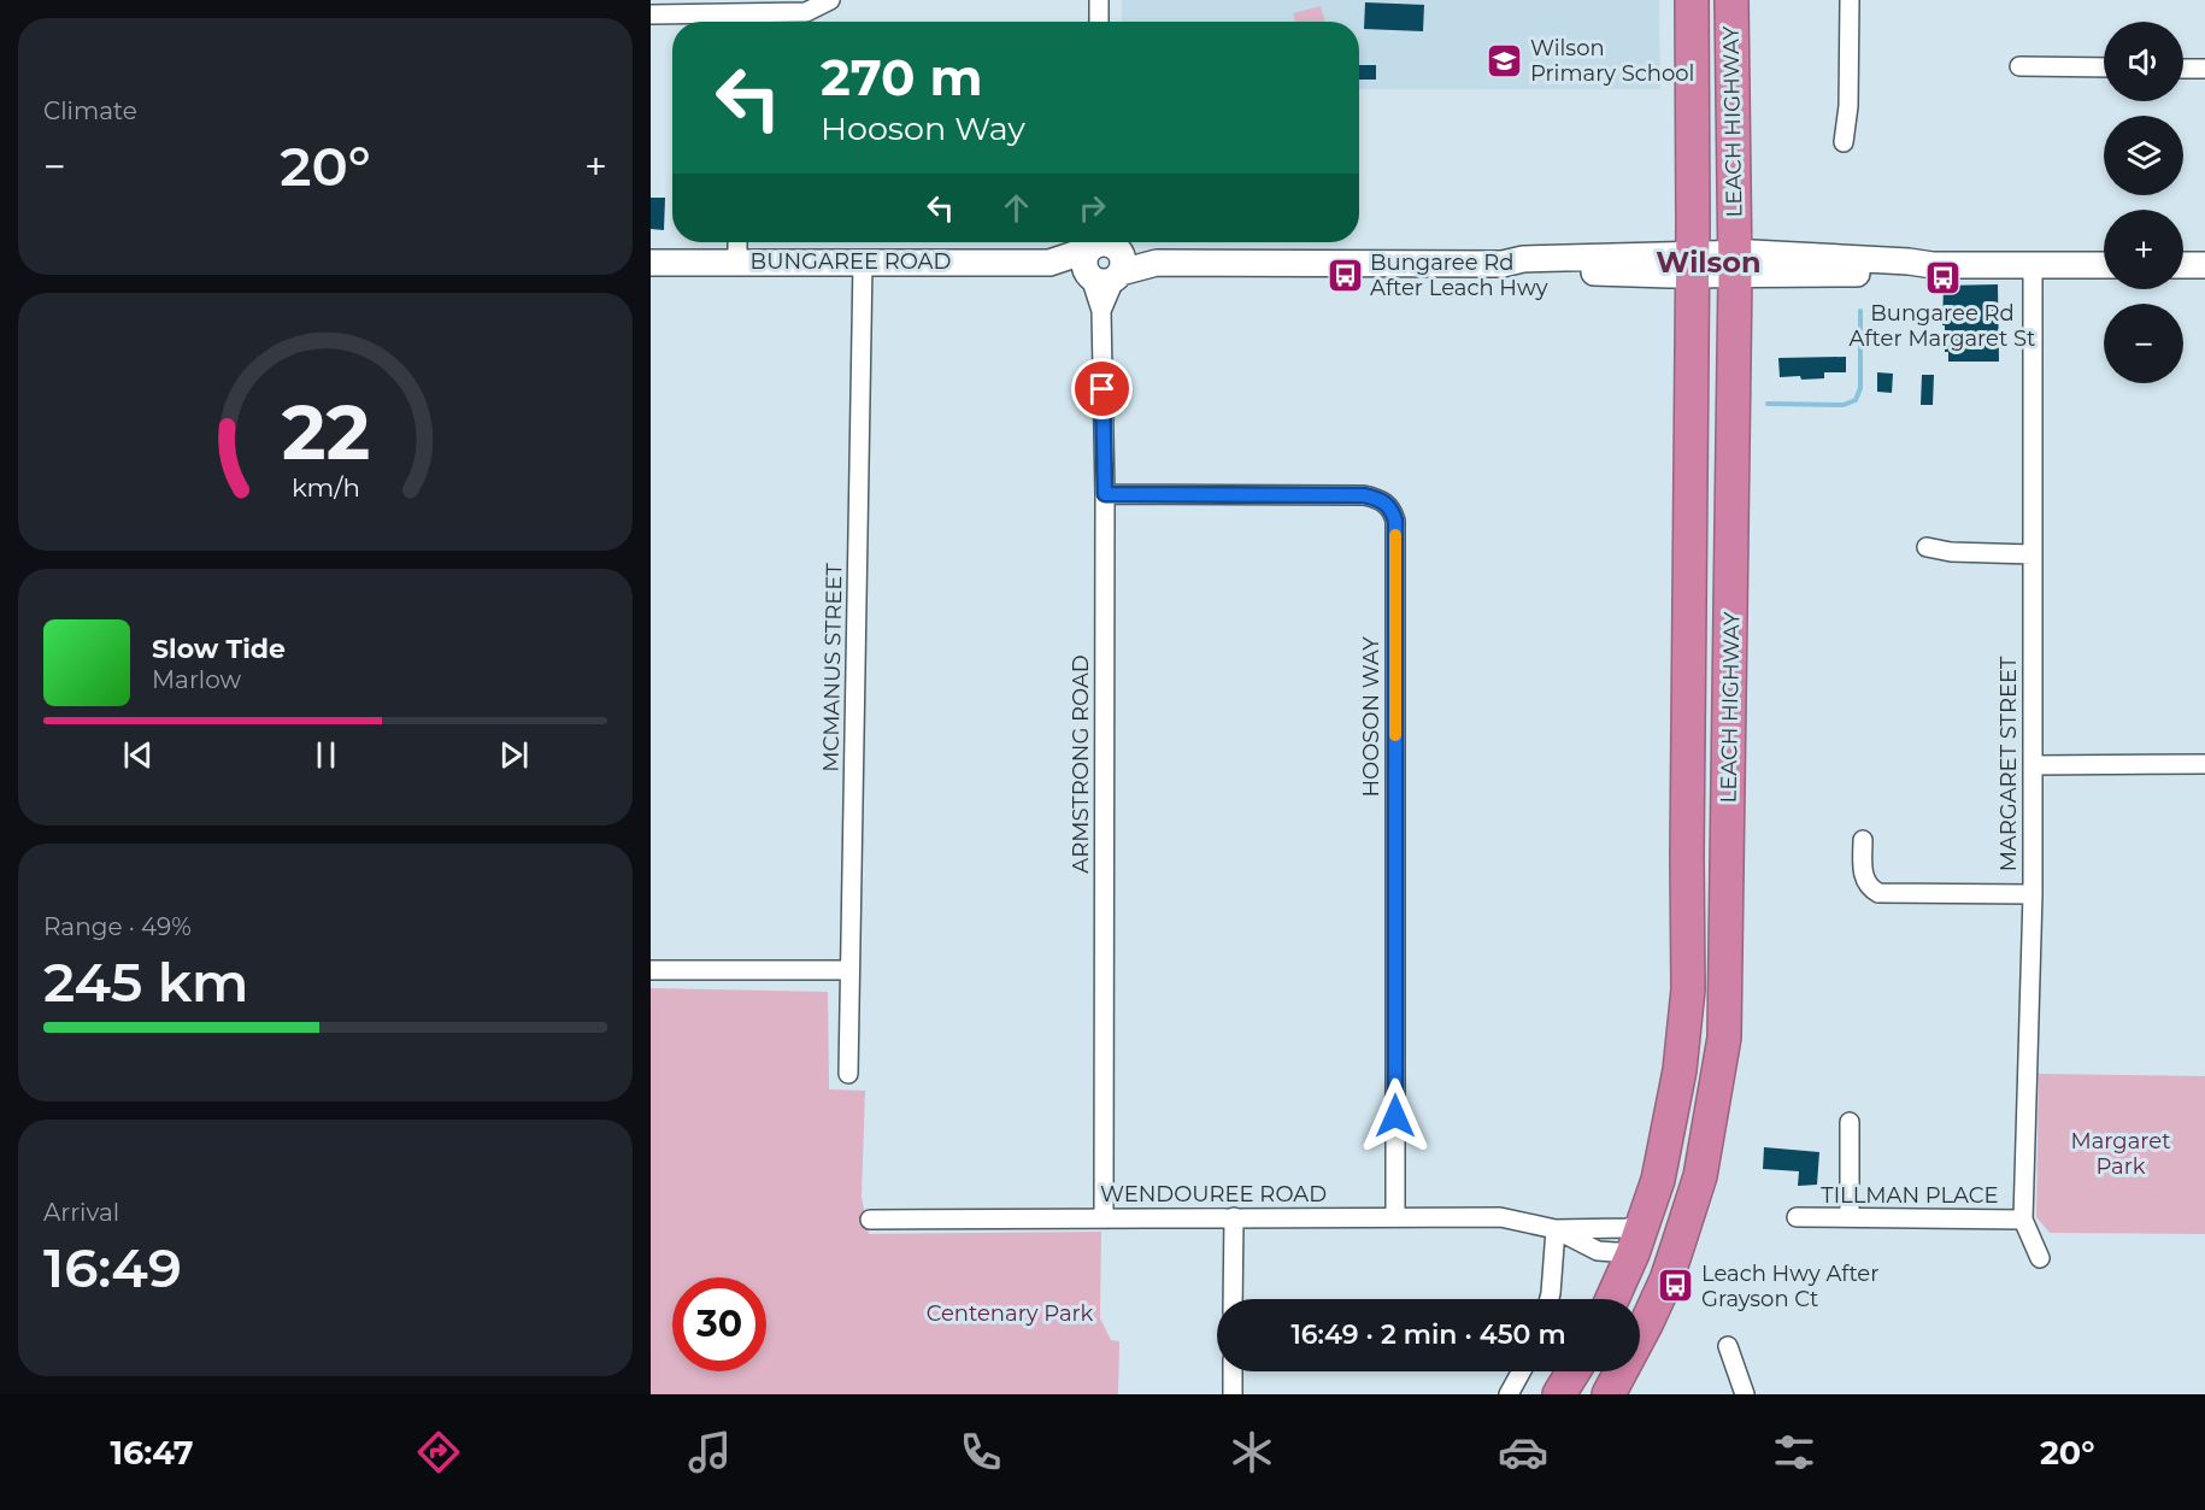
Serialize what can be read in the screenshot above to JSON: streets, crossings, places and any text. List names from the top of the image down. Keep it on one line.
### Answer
{"streets":{"highway":["LEACH HIGHWAY"],"street":["BUNGAREE ROAD","MCMANUS STREET","HOOSON WAY","ARMSTRONG ROAD","MARGARET STREET","WENDOUREE ROAD","TILLMAN PLACE"]},"crossings":[["LEACH HIGHWAY","WENDOUREE ROAD"],["BUNGAREE ROAD","MCMANUS STREET"],["BUNGAREE ROAD","ARMSTRONG ROAD"],["HOOSON WAY","ARMSTRONG ROAD"],["HOOSON WAY","WENDOUREE ROAD"],["ARMSTRONG ROAD","WENDOUREE ROAD"],["MARGARET STREET","TILLMAN PLACE"]],"districts":["Wilson"],"parks":["Margaret Park","Centenary Park"],"places":{"school or university":["Wilson Primary School"],"bus stop":["Bungaree Rd After Leach Hwy","Bungaree Rd After Margaret St","Leach Hwy After Grayson Ct"]},"page":{"tile":["Climate",["Range · 49%","245 km"],["Arrival","16:49"]],"map_buttons":["+","−"],"turn":["270 m","Hooson Way"],"heat":["−","20°","+"],"song":["Slow Tide","Marlow"],"limit":"30","trip":"16:49 · 2 min · 450 m","tabs":["16:47","20°"],"gauge":["22","km/h"]}}
